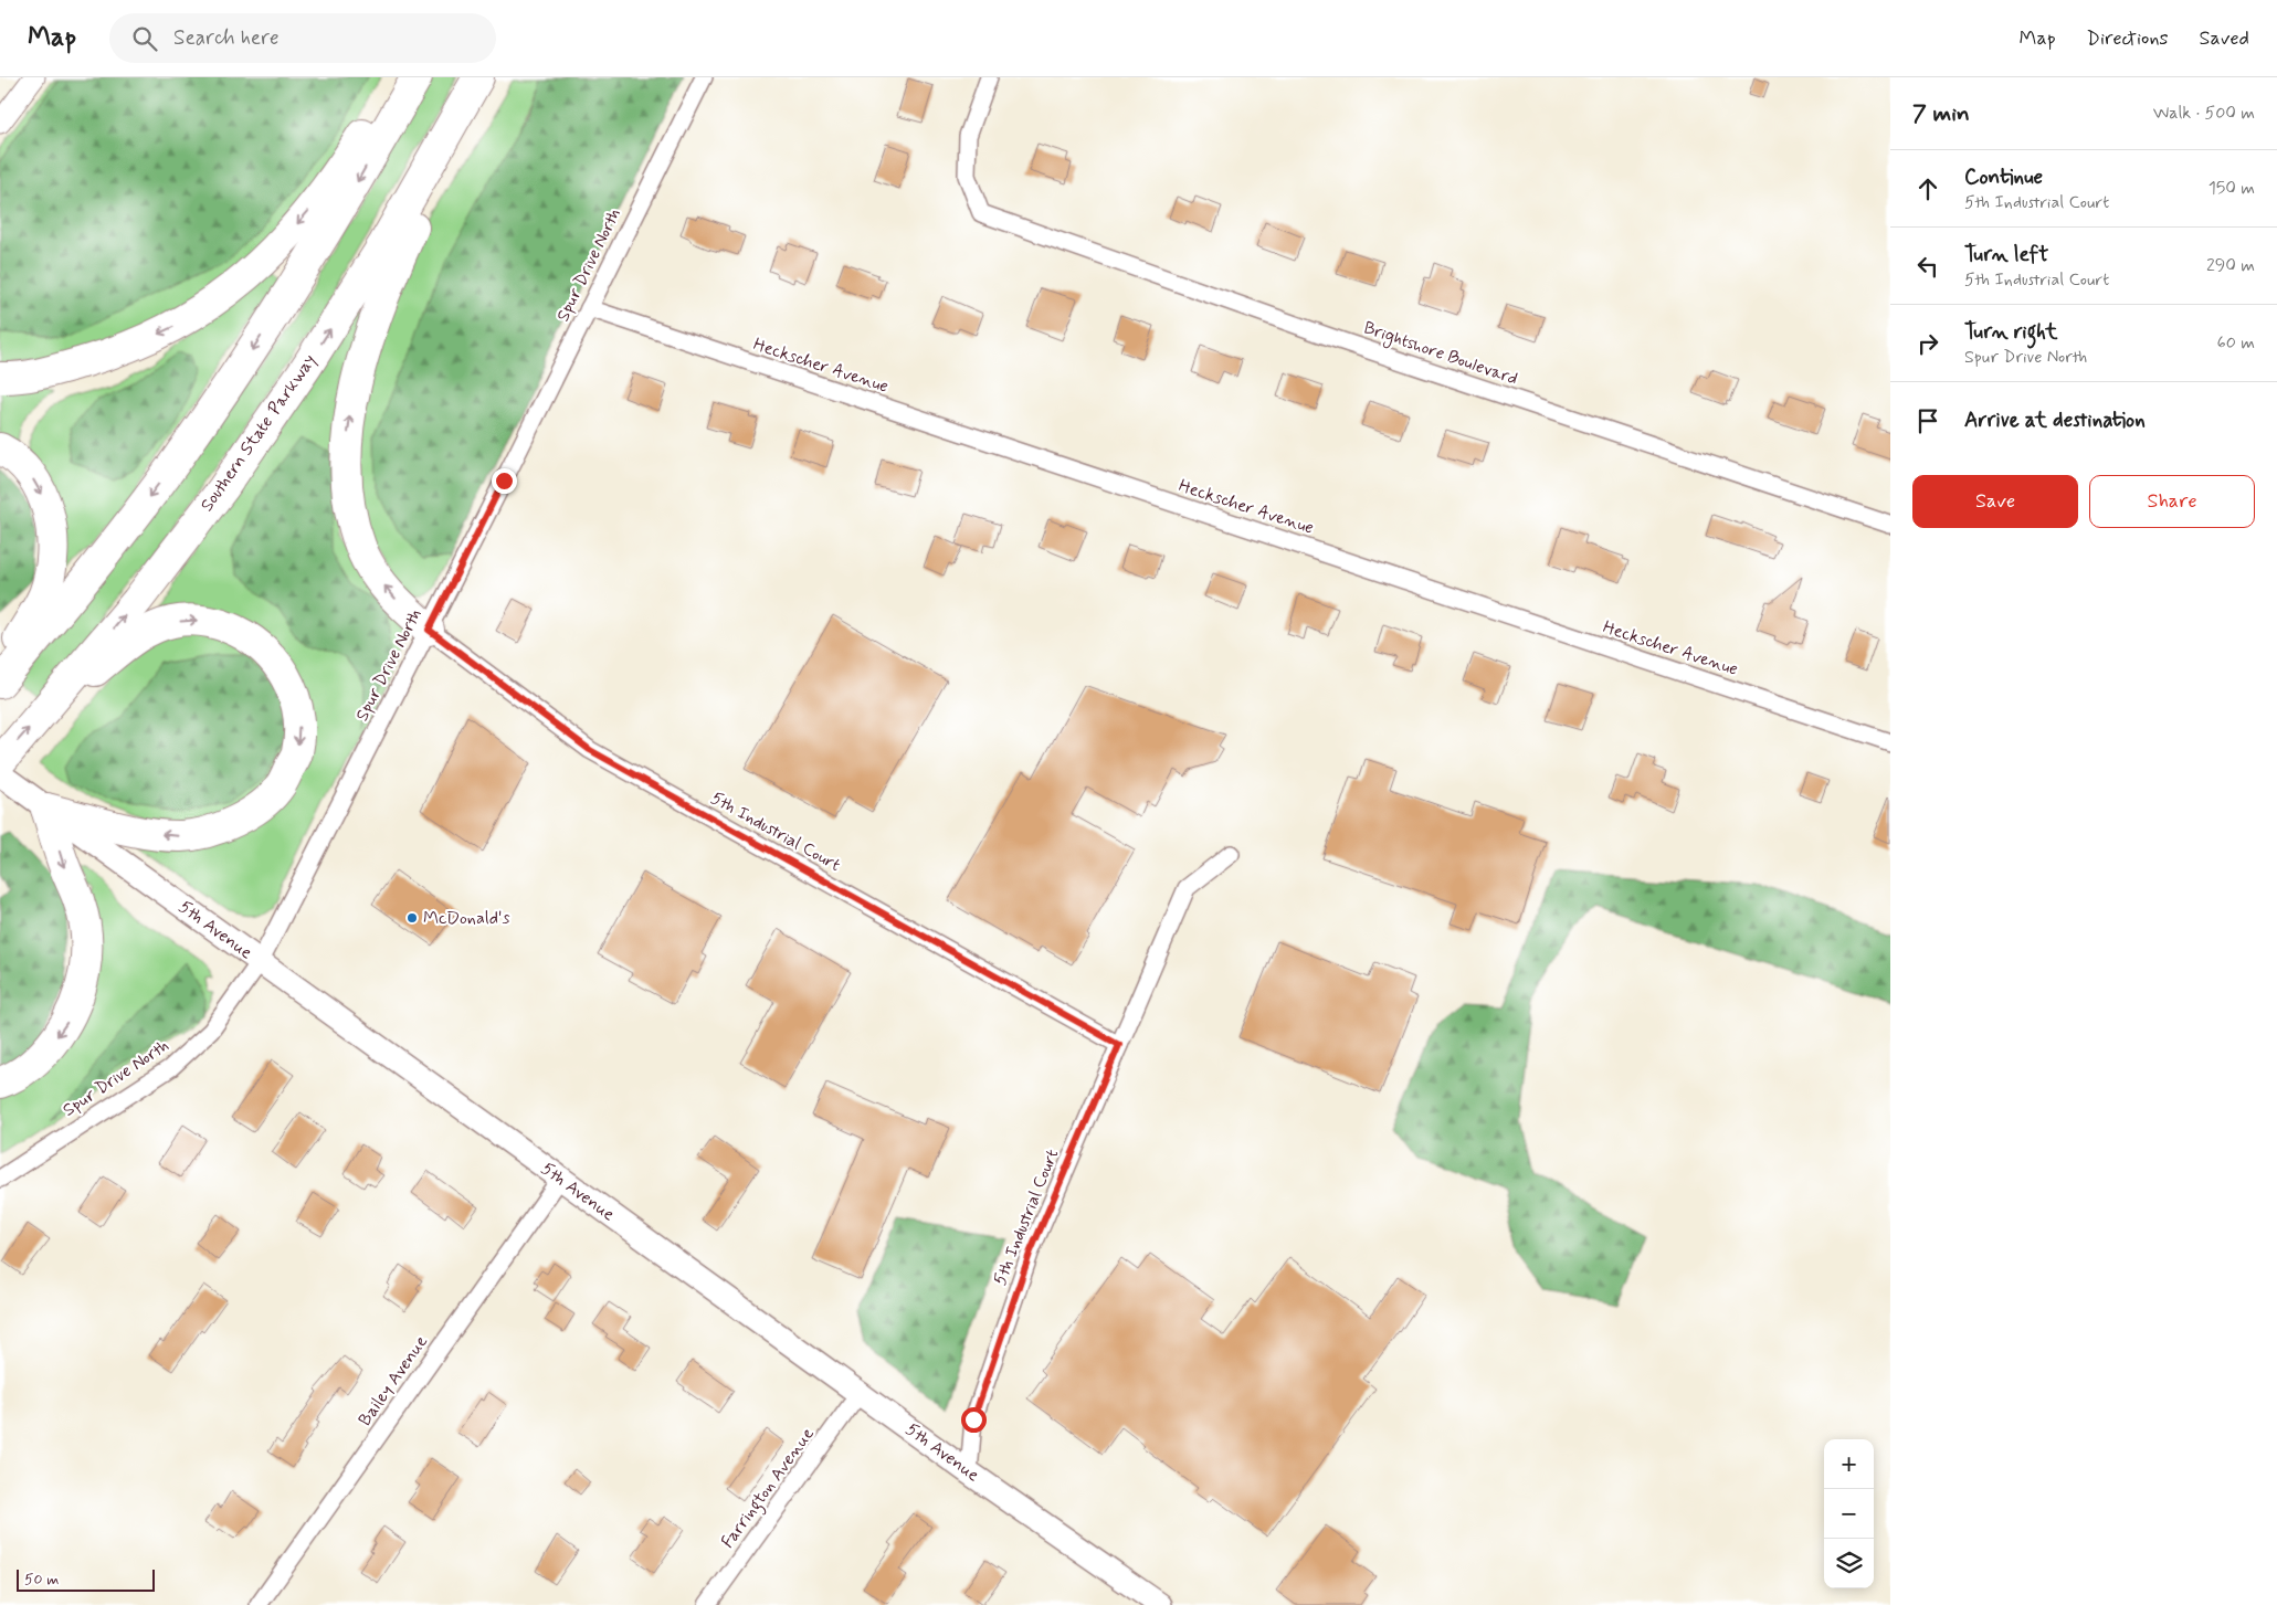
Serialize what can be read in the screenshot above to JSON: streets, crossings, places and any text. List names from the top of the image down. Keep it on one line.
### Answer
{"streets":{"highway":["Southern State Parkway"],"main road":["5th Avenue"],"street":["Spur Drive North","Brightshore Boulevard","Heckscher Avenue","5th Industrial Court","Bailey Avenue","Farrington Avenue"]},"crossings":[["Spur Drive North","Heckscher Avenue"],["Spur Drive North","5th Industrial Court"],["Spur Drive North","5th Avenue"],["5th Industrial Court","5th Avenue"],["5th Avenue","Bailey Avenue"],["5th Avenue","Farrington Avenue"]],"places":["McDonald's"],"scale_bar":"50 m","page":{"header":"Map","search":"Search here","nav":["Map","Directions","Saved"],"heading":["7 min","Walk · 500 m"],"list":[["Continue","5th Industrial Court","150 m"],["Turn left","5th Industrial Court","290 m"],["Turn right","Spur Drive North","60 m"],"Arrive at destination"],"buttons":["Save","Share"],"map_buttons":["+","−"],"scale":"50 m"}}
